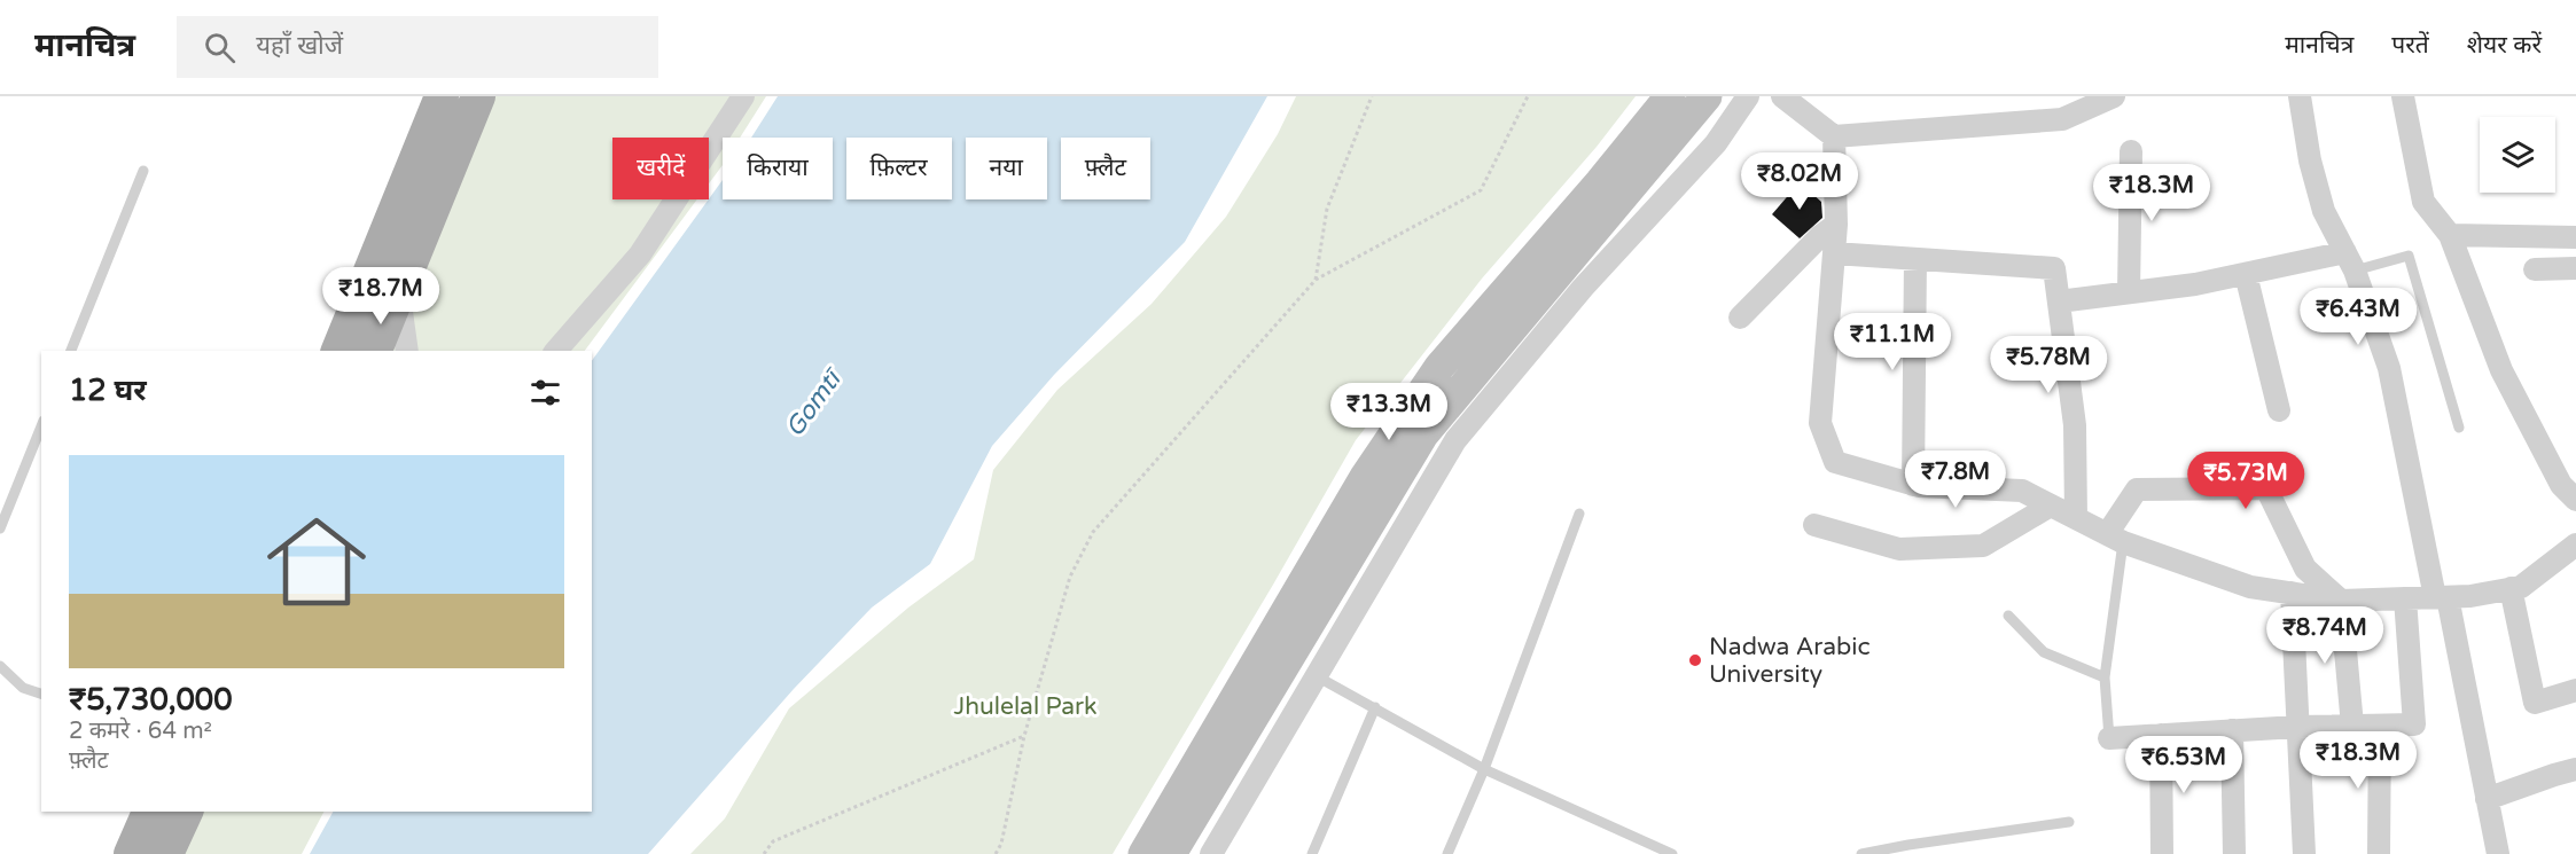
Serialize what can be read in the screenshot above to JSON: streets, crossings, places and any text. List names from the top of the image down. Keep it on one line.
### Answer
{"water":["Gomtī"],"parks":["Jhulelal Park"],"places":["Nadwa Arabic University"],"page":{"header":"मानचित्र","search":"यहाँ खोजें","nav":["मानचित्र","परतें","शेयर करें"],"chip":["खरीदें","किराया","फ़िल्टर","नया","फ़्लैट"],"price":["₹8.02M","₹18.3M","₹18.7M","₹6.43M","₹11.1M","₹5.78M","₹13.3M","₹7.8M","₹5.73M","₹8.74M","₹18.3M","₹6.53M"],"heading":"12 घर","list":[{"name":"₹5,730,000","note":"2 कमरे · 64 m² · फ़्लैट"}]}}
